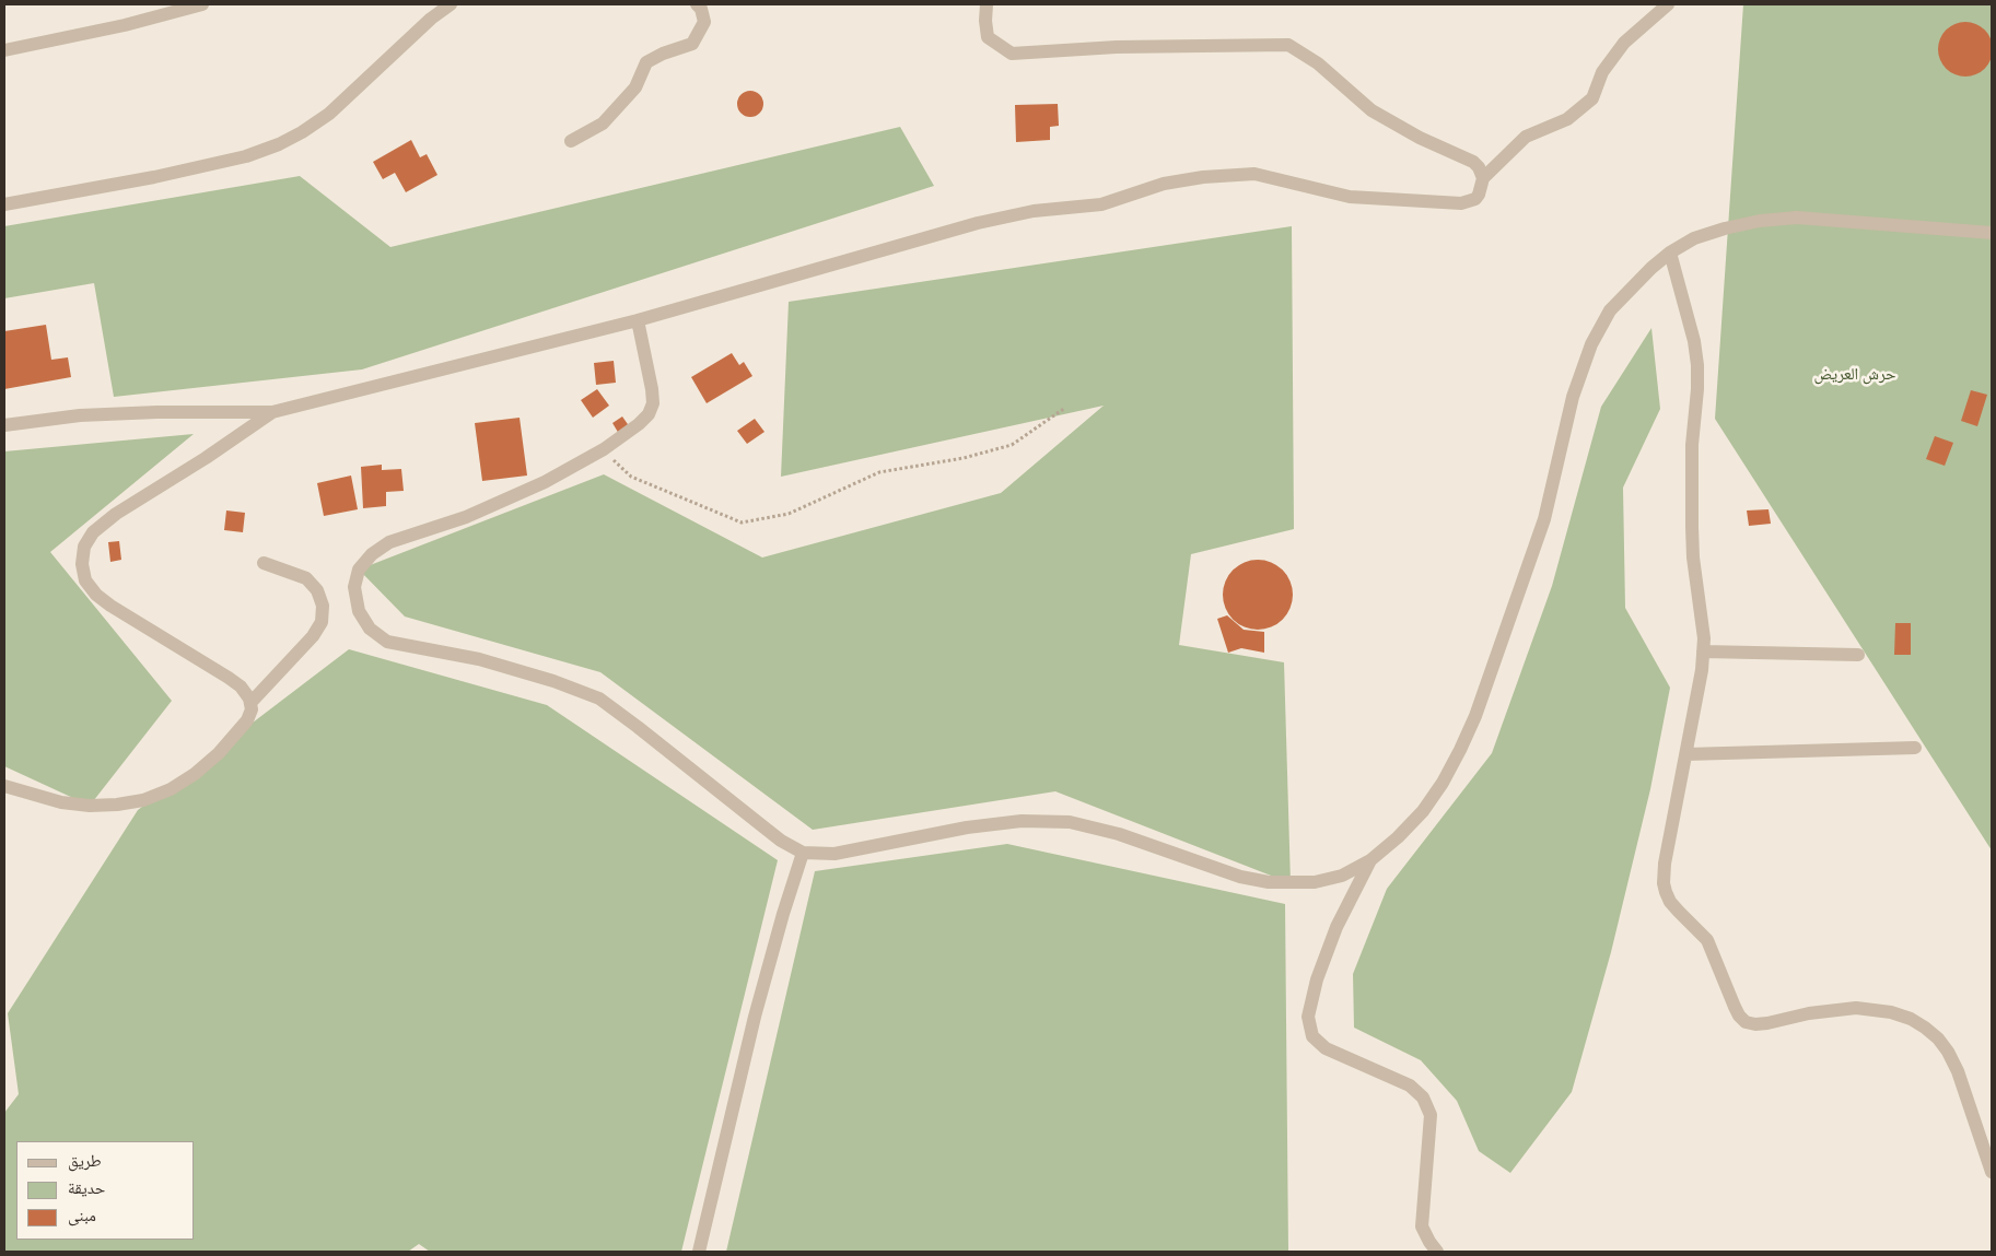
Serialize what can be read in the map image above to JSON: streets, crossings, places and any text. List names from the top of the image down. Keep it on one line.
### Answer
{"parks":["حرش العريض"],"legend":["طريق","حديقة","مبنى"]}
